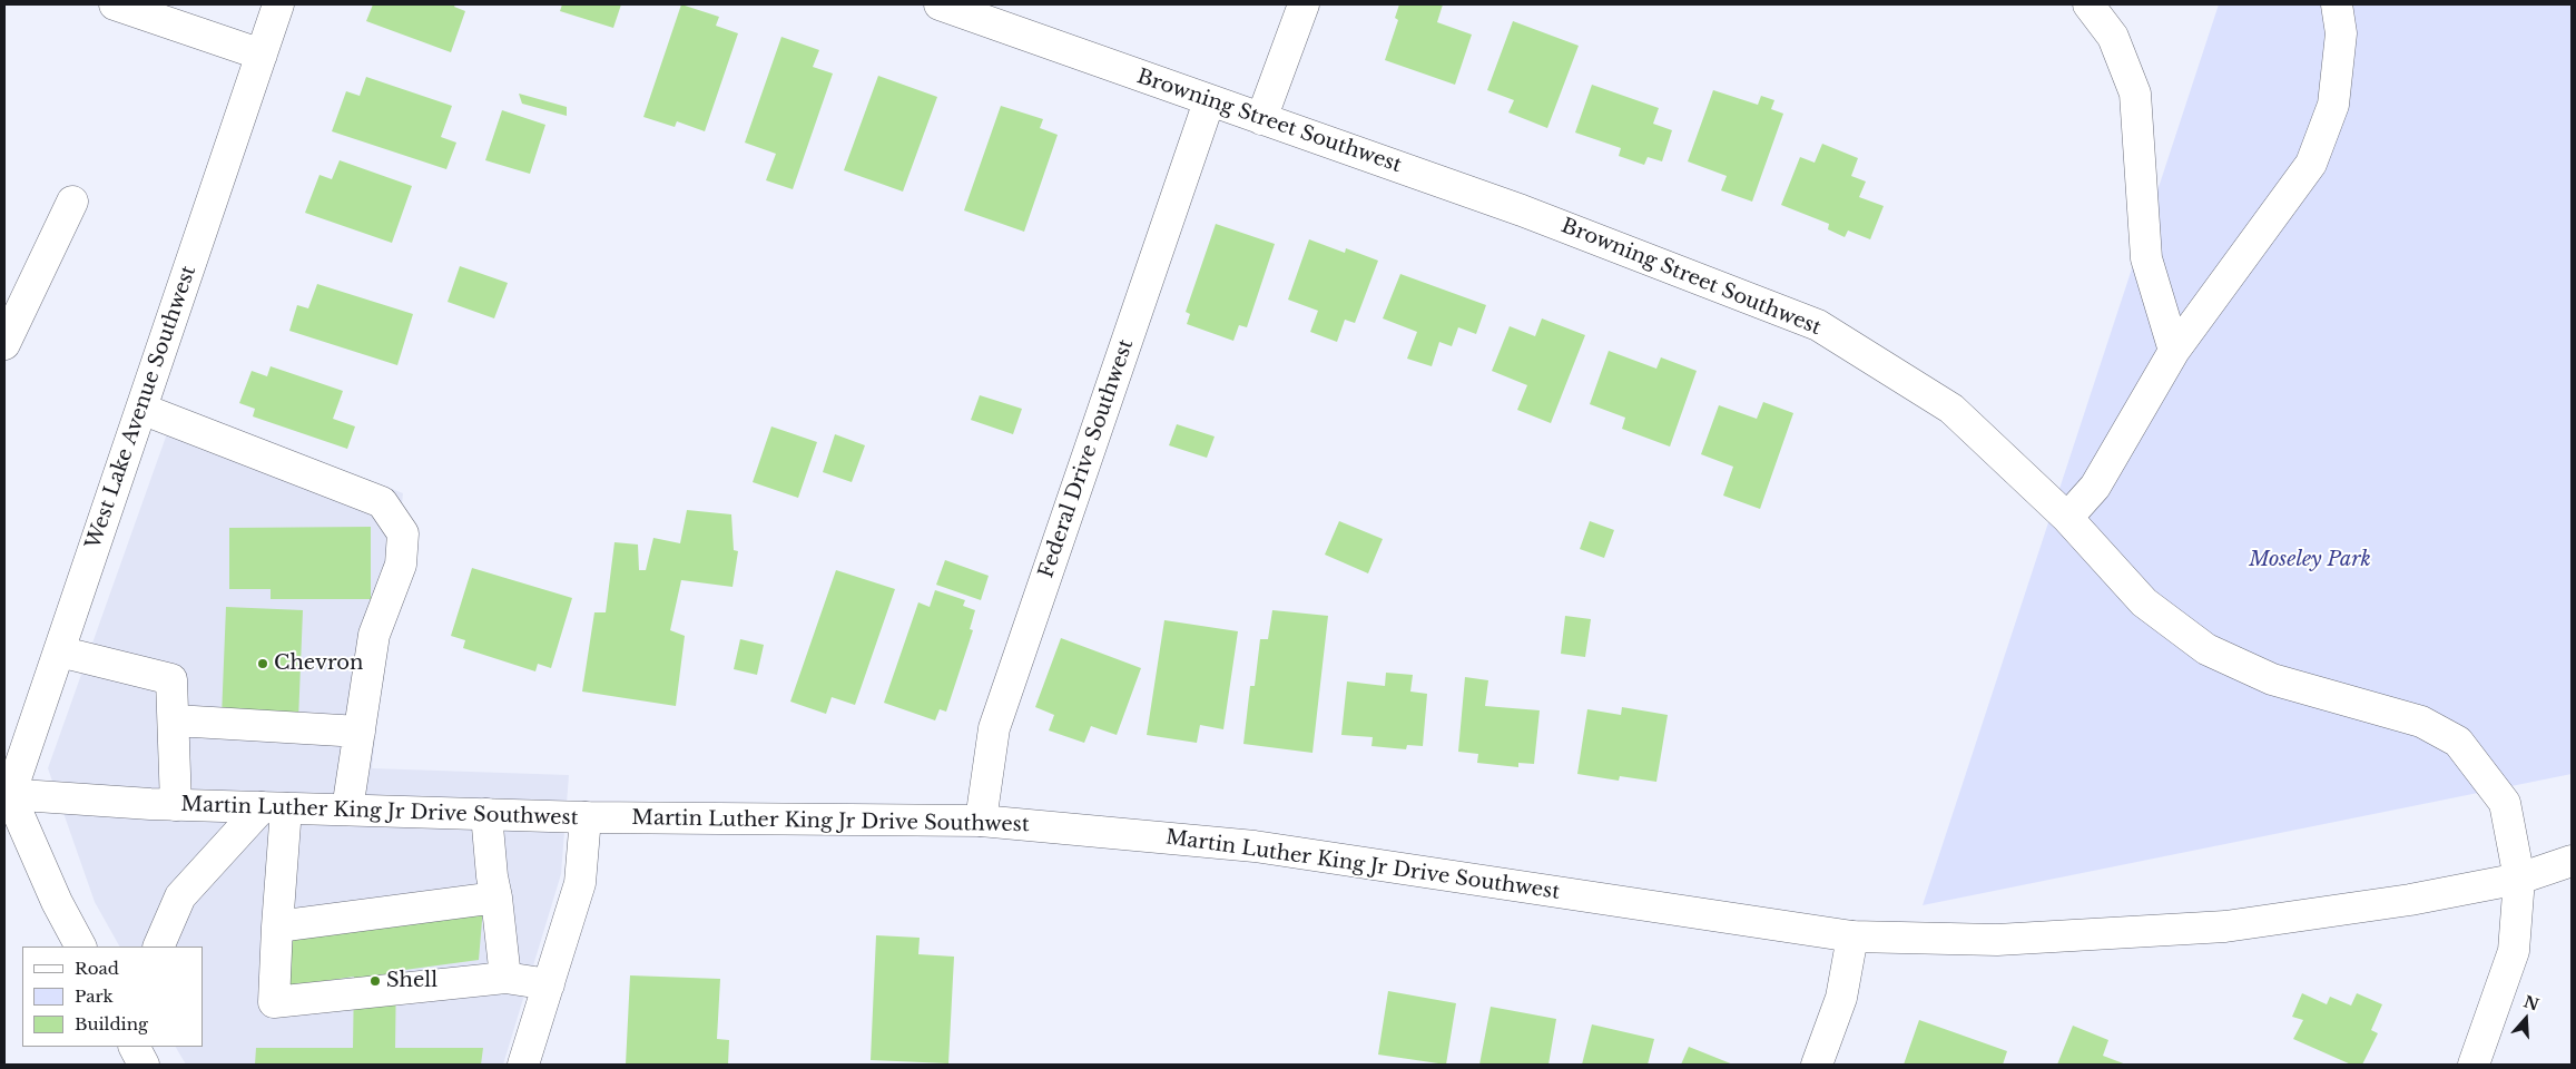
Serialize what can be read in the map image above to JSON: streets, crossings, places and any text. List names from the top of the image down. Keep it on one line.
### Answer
{"streets":{"main road":["Browning Street Southwest","West Lake Avenue Southwest","Federal Drive Southwest","Martin Luther King Jr Drive Southwest"]},"crossings":[["Browning Street Southwest","Federal Drive Southwest"],["Browning Street Southwest","Martin Luther King Jr Drive Southwest"],["West Lake Avenue Southwest","Martin Luther King Jr Drive Southwest"],["Federal Drive Southwest","Martin Luther King Jr Drive Southwest"]],"parks":["Moseley Park"],"places":["Chevron","Shell"],"legend":["Road","Park","Building"],"north":"top"}
